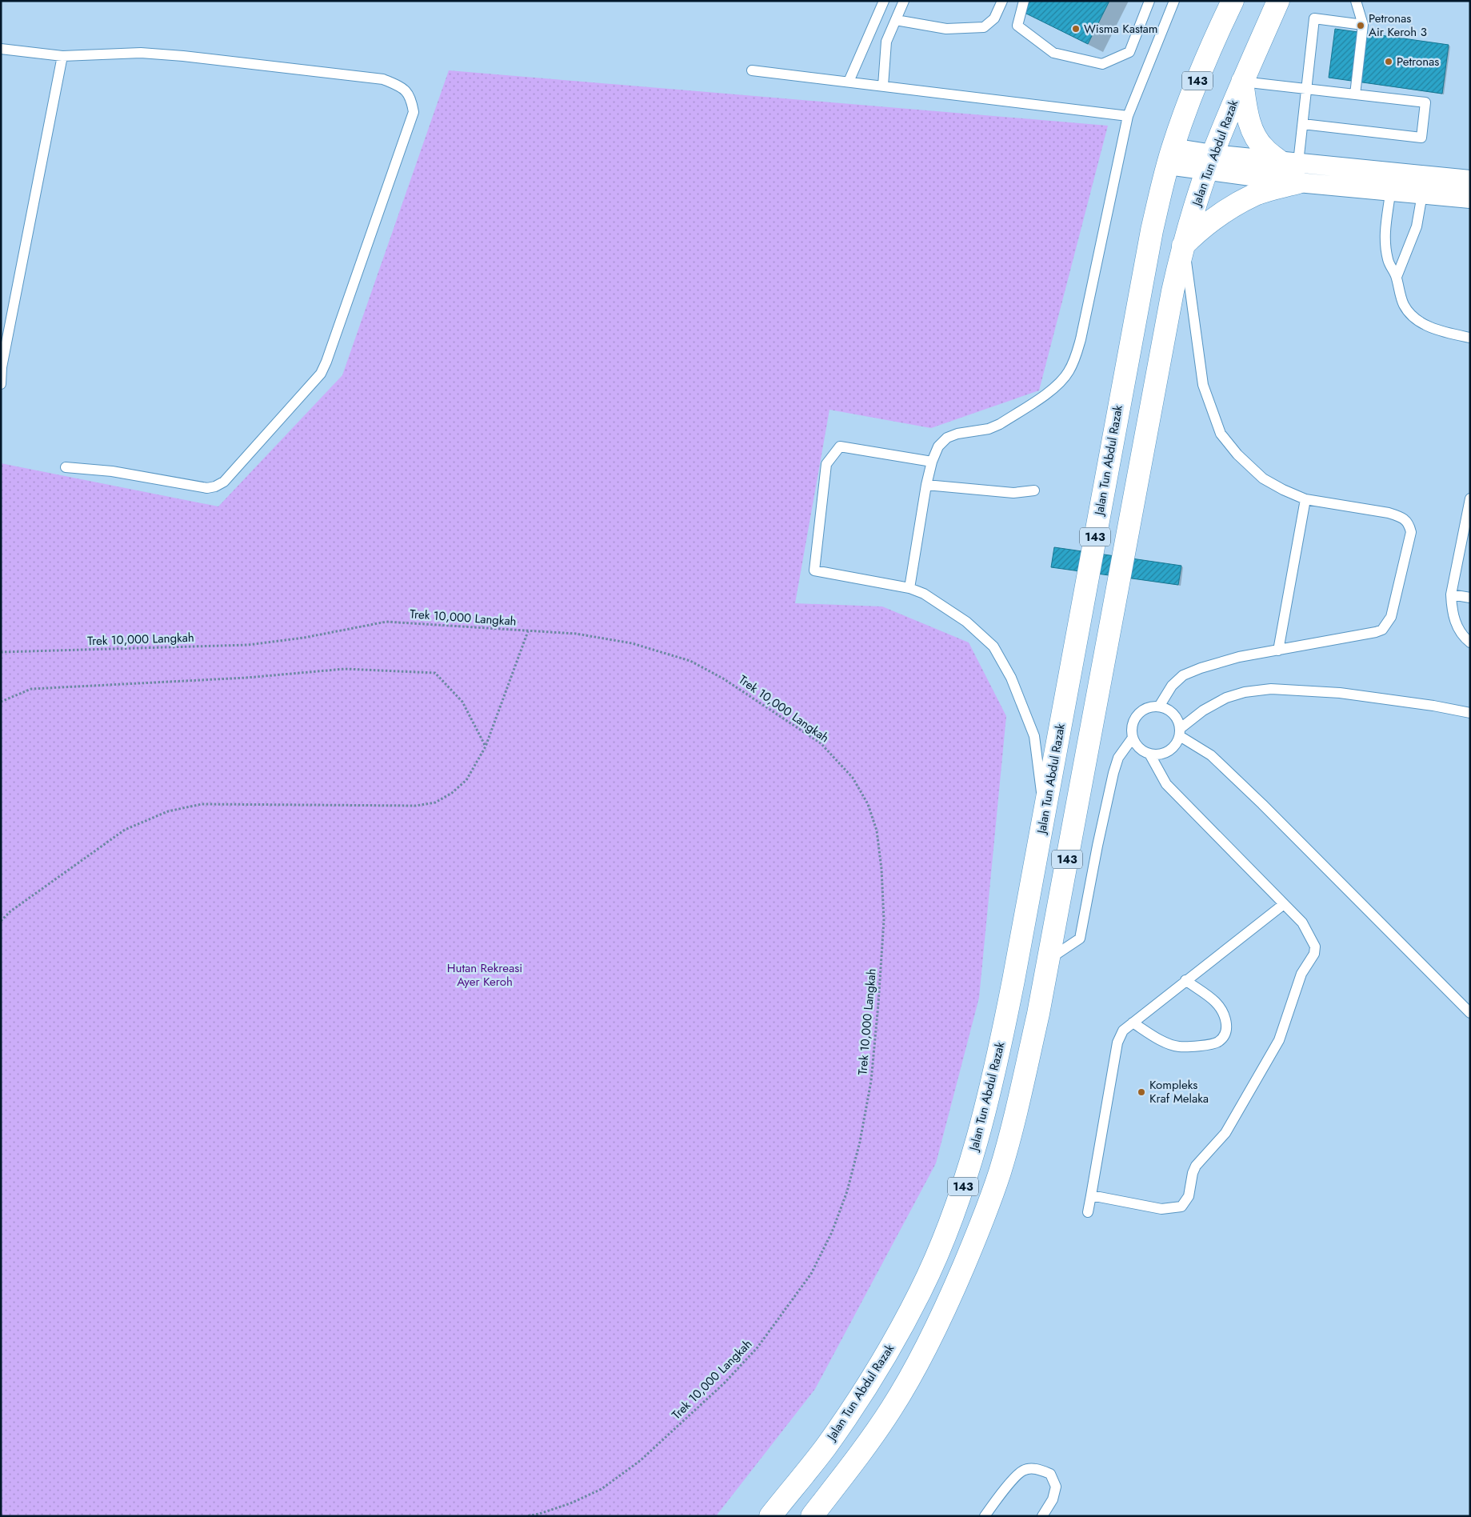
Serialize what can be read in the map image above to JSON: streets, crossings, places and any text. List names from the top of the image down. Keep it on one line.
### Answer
{"streets":{"highway":["143","Jalan Tun Abdul Razak"],"path":["Trek 10,000 Langkah"]},"parks":["Hutan Rekreasi Ayer Keroh"],"places":["Petronas Air Keroh 3","Wisma Kastam","Petronas","Kompleks Kraf Melaka"]}
